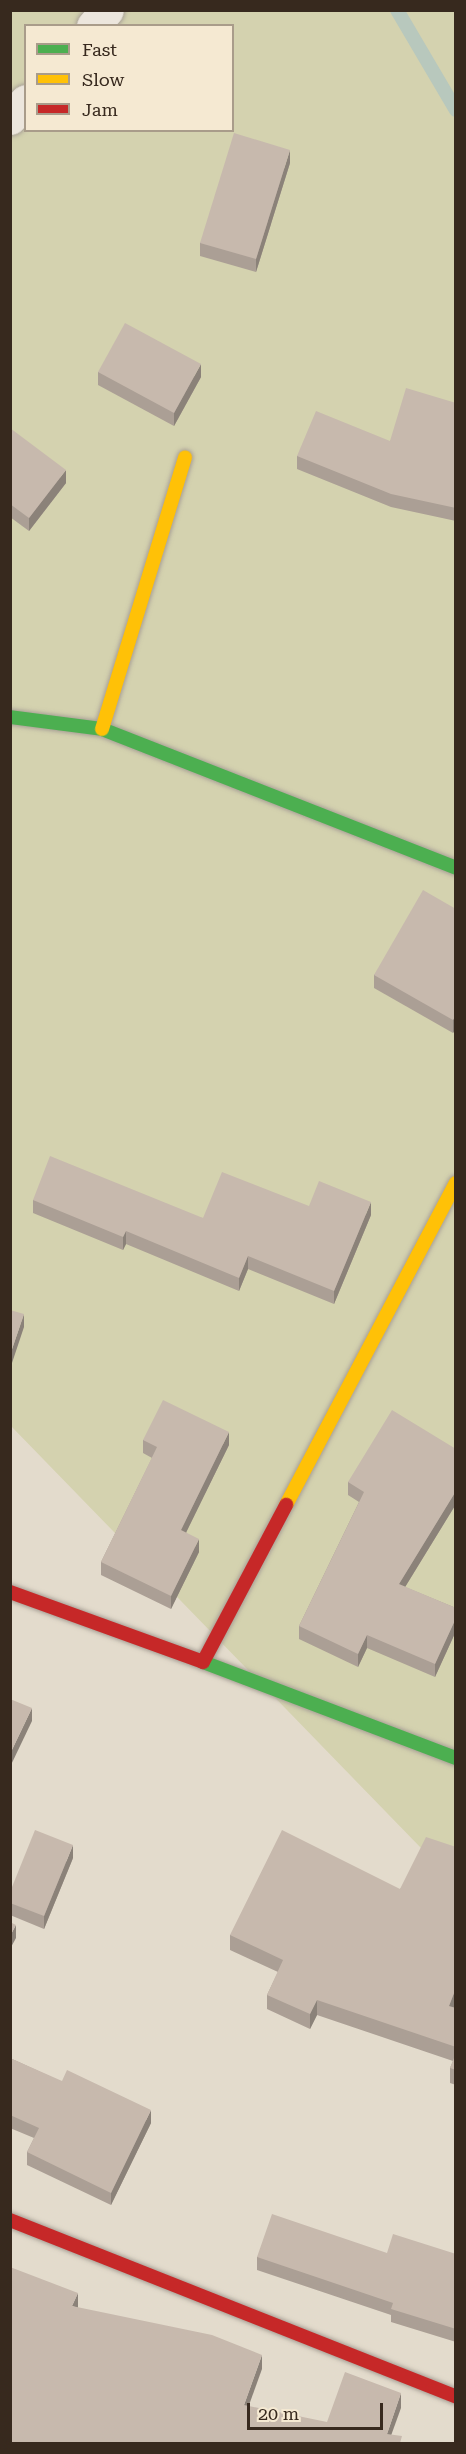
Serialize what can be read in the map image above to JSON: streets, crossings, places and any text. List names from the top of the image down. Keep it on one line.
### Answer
{"legend":["Fast","Slow","Jam"],"scale_bar":"20 m"}
